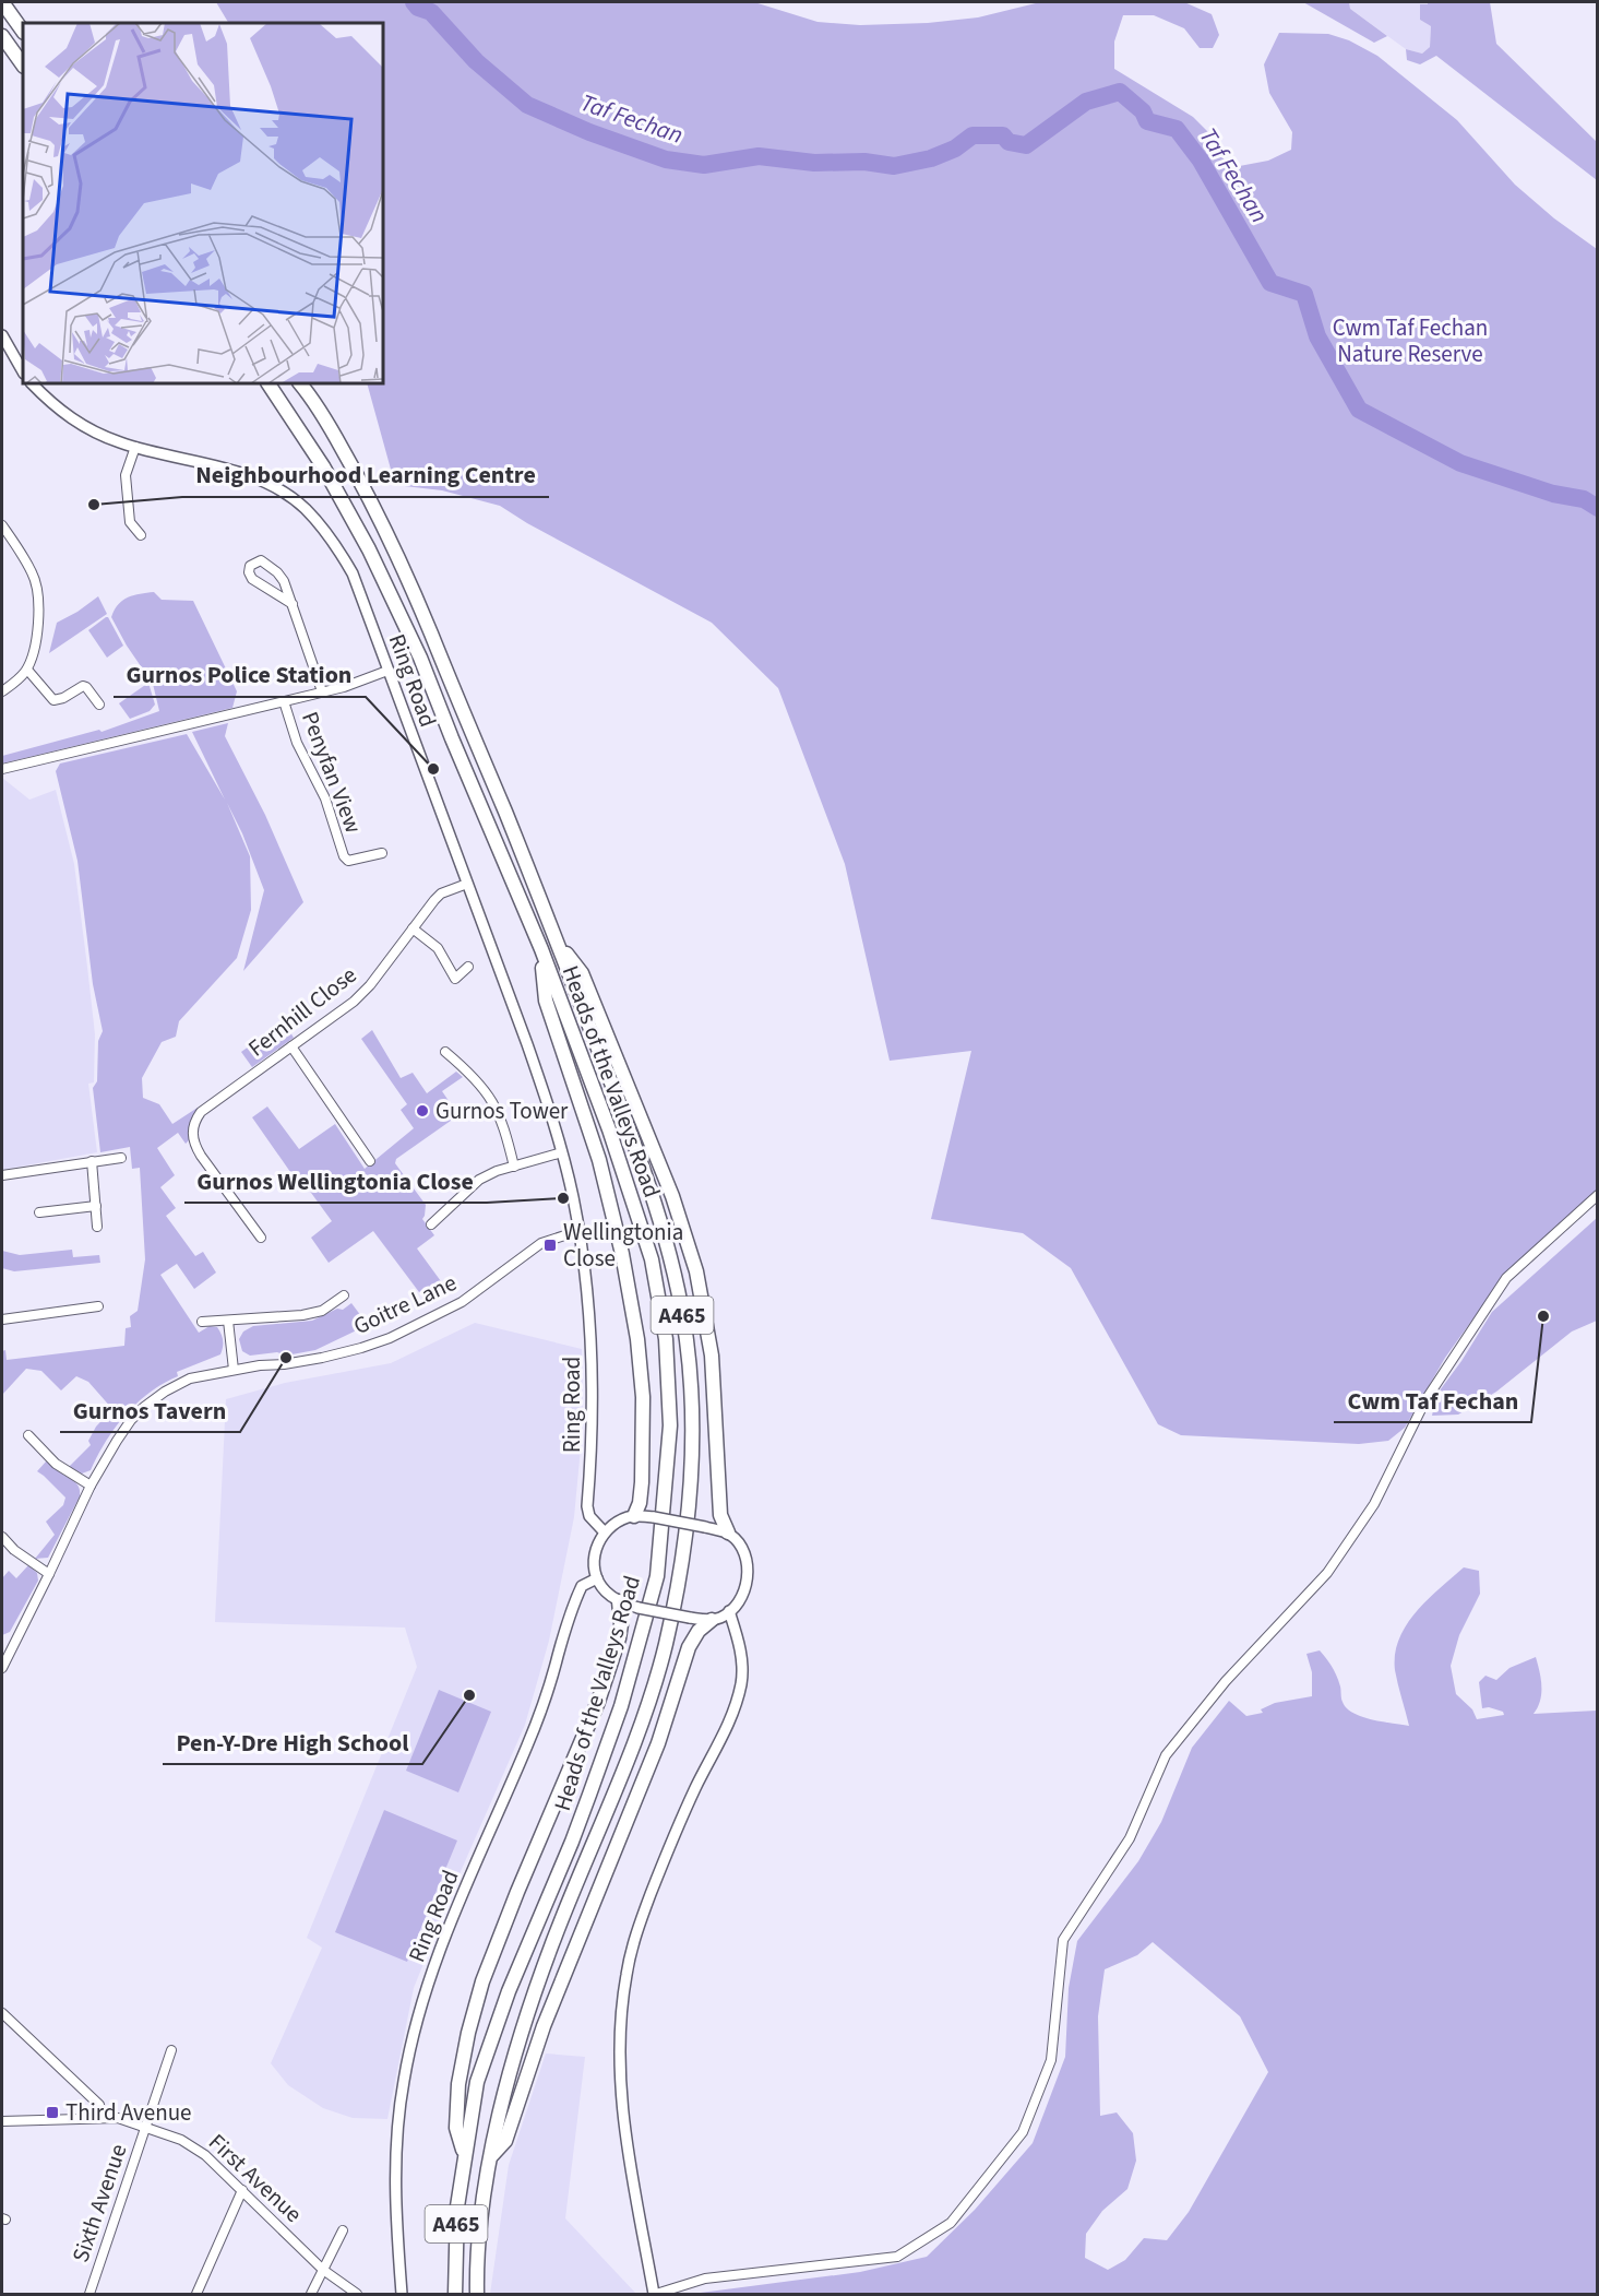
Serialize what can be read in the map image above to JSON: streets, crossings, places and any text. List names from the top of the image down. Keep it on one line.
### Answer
{"streets":{"highway":["Heads of the Valleys Road","A465"],"street":["Ring Road","Penyfan View","Fernhill Close","Goitre Lane","First Avenue","Sixth Avenue"]},"crossings":[["Ring Road","Fernhill Close"],["Ring Road","Goitre Lane"],["First Avenue","Sixth Avenue"]],"water":["Taf Fechan"],"parks":["Cwm Taf Fechan Nature Reserve"],"places":{"other":["Neighbourhood Learning Centre","Gurnos Police Station","Gurnos Tower","Gurnos Wellingtonia Close","Cwm Taf Fechan","Gurnos Tavern","Pen-Y-Dre High School"],"transit":["Wellingtonia Close","Third Avenue"]}}
